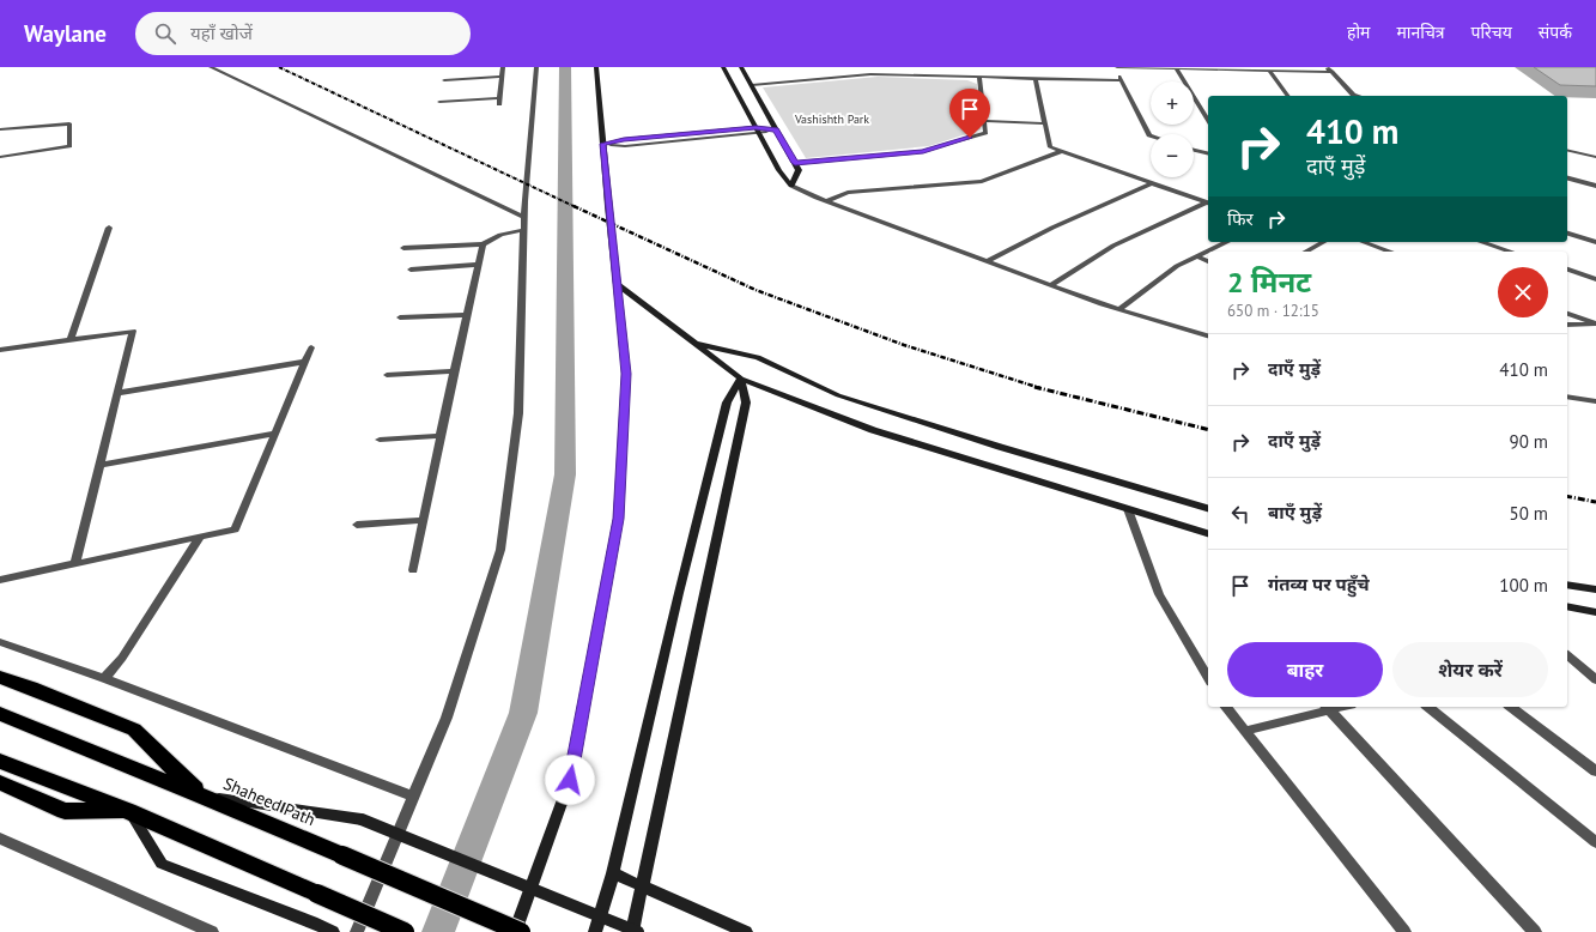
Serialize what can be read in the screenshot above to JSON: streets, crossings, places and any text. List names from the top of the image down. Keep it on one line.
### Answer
{"streets":{"highway":["Shaheed Path"]},"parks":["Vashishth Park"],"page":{"header":"Waylane","search":"यहाँ खोजें","nav":["होम","मानचित्र","परिचय","संपर्क"],"map_buttons":["+","−"],"turn":["410 m","दाएँ मुड़ें"],"then":"फिर","heading":["2 मिनट","650 m · 12:15"],"list":[{"name":"दाएँ मुड़ें","value":"410 m"},{"name":"दाएँ मुड़ें","value":"90 m"},{"name":"बाएँ मुड़ें","value":"50 m"},{"name":"गंतव्य पर पहुँचे","value":"100 m"}],"buttons":["बाहर","शेयर करें"]}}
